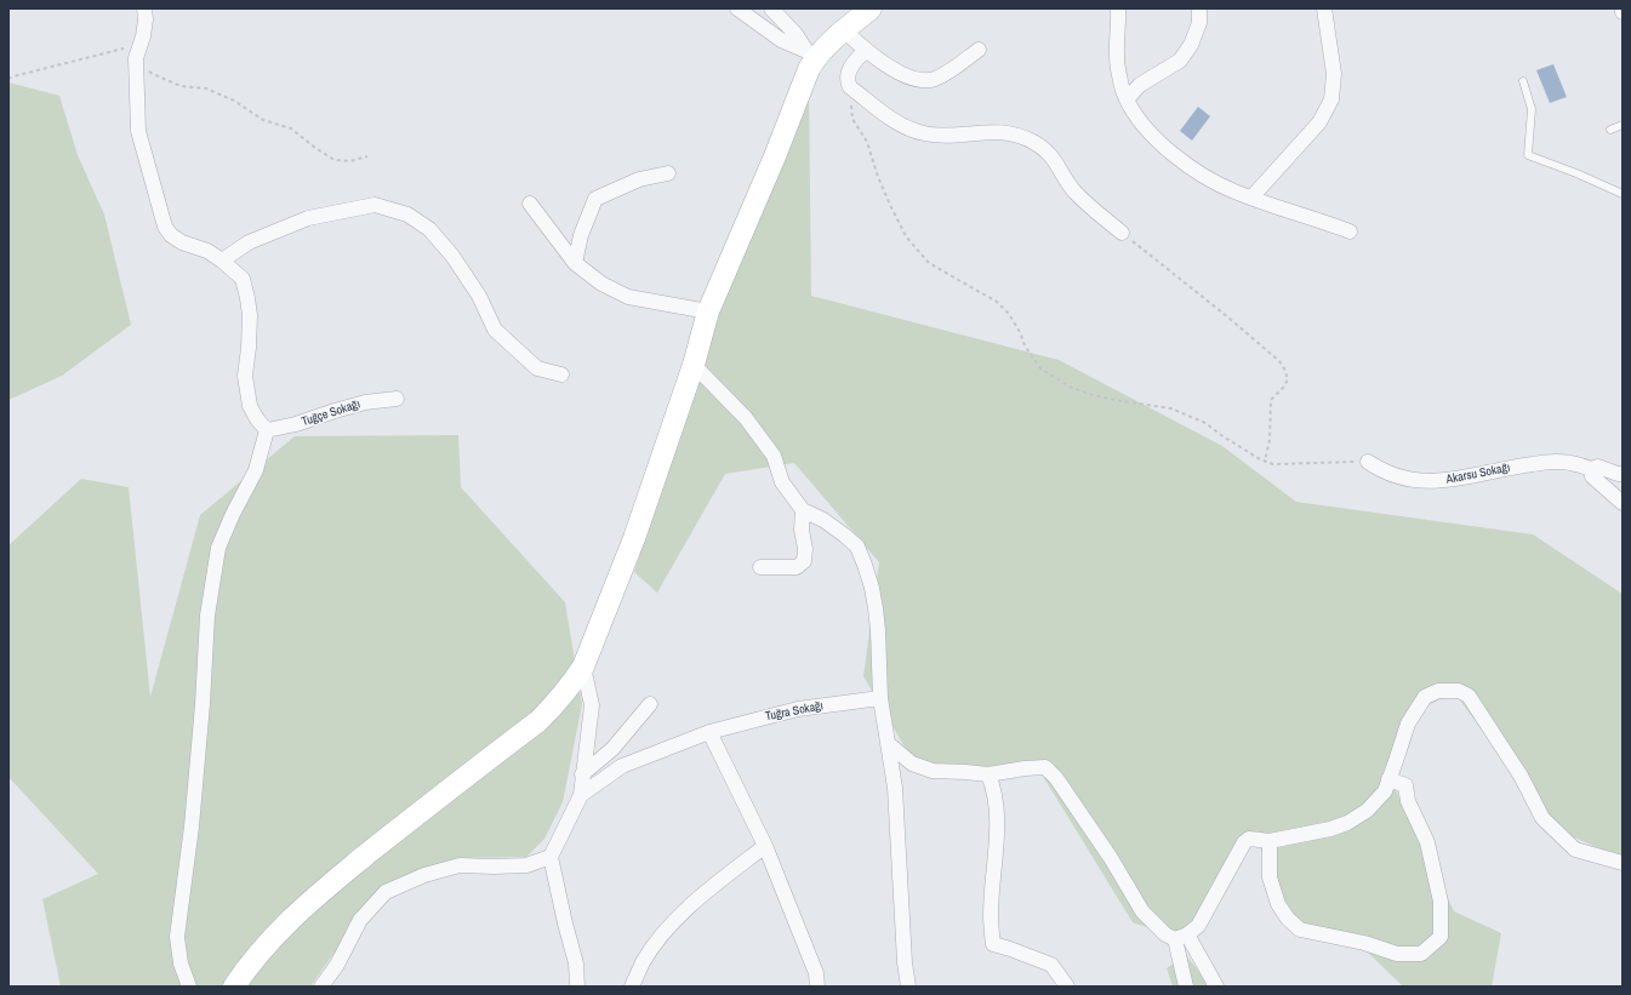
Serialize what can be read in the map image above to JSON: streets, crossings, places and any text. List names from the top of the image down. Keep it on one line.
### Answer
{"streets":{"street":["Tuğçe Sokağı","Akarsu Sokağı","Tuğra Sokağı"]}}
